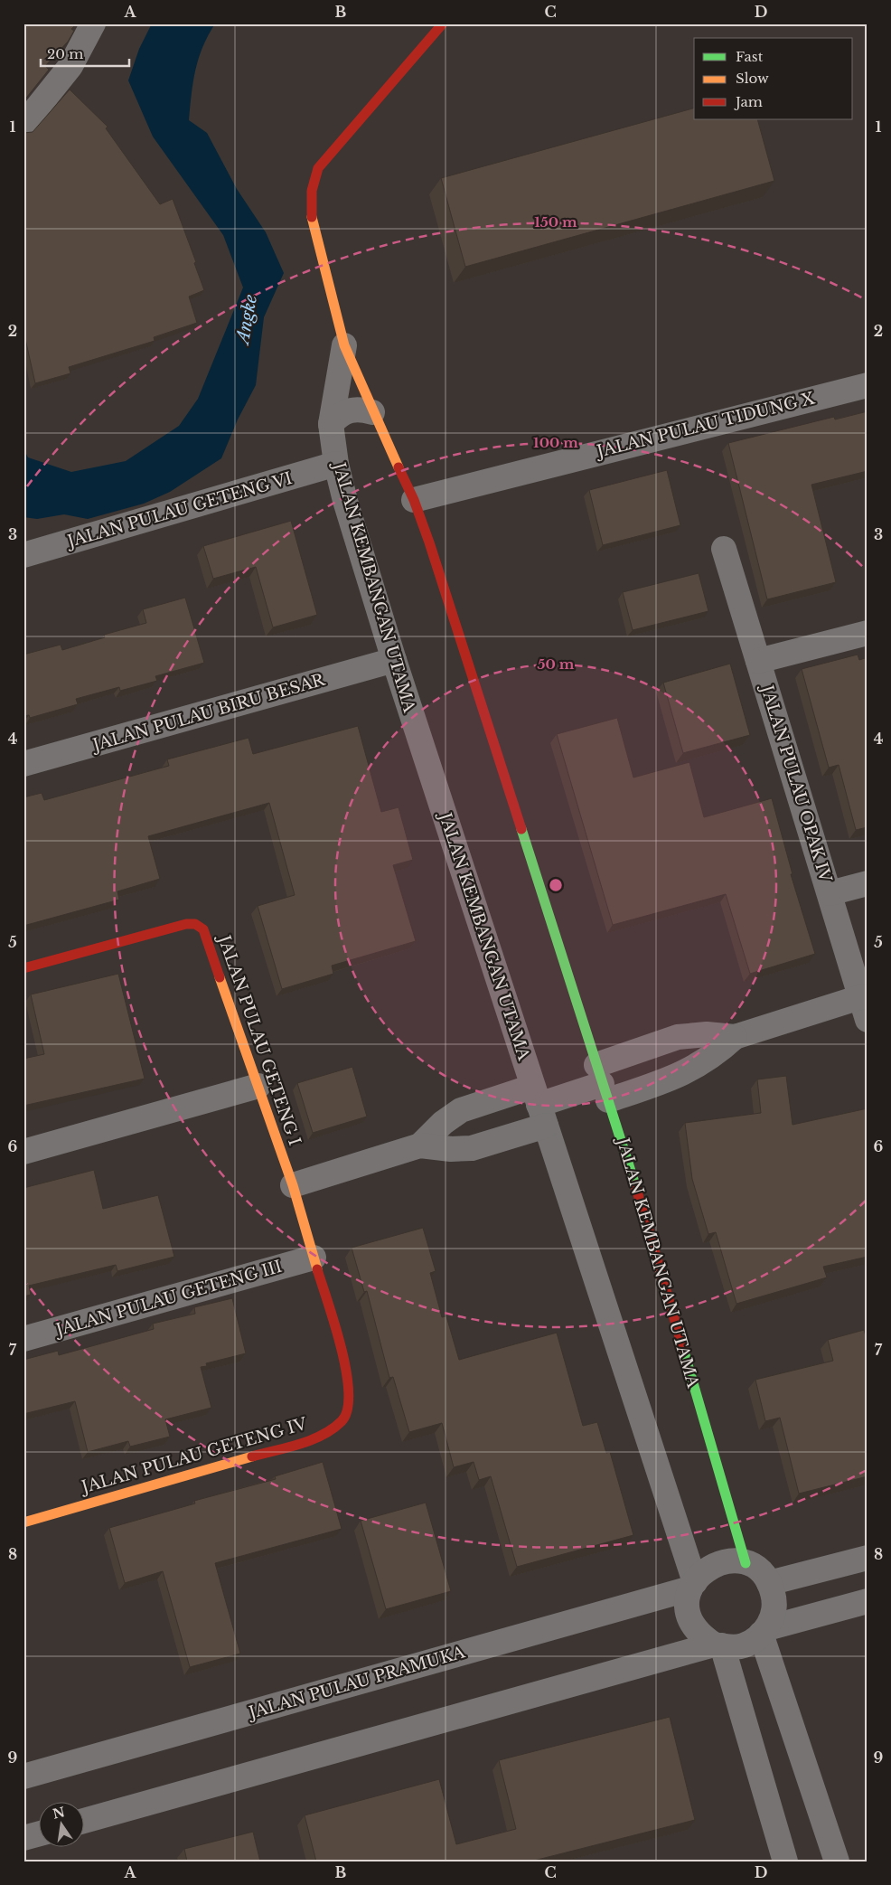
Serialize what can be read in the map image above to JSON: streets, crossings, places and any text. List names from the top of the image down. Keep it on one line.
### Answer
{"streets":{"street":["JALAN PULAU TIDUNG X","JALAN PULAU GETENG VI","JALAN KEMBANGAN UTAMA","JALAN PULAU BIRU BESAR","JALAN PULAU OPAK IV","JALAN PULAU GETENG I","JALAN PULAU GETENG III","JALAN PULAU GETENG IV","JALAN PULAU PRAMUKA"]},"crossings":[["JALAN PULAU TIDUNG X","JALAN KEMBANGAN UTAMA"],["JALAN PULAU GETENG VI","JALAN KEMBANGAN UTAMA"],["JALAN KEMBANGAN UTAMA","JALAN PULAU BIRU BESAR"],["JALAN KEMBANGAN UTAMA","JALAN PULAU PRAMUKA"],["JALAN PULAU GETENG I","JALAN PULAU GETENG IV"],["JALAN PULAU GETENG III","JALAN PULAU GETENG IV"]],"water":["Angke"],"legend":["Fast","Slow","Jam"],"scale_bar":"20 m","north":"top","grid":{"columns":["A","B","C","D"],"rows":["1","2","3","4","5","6","7","8","9"]},"rings":["150 m","100 m","50 m"]}
